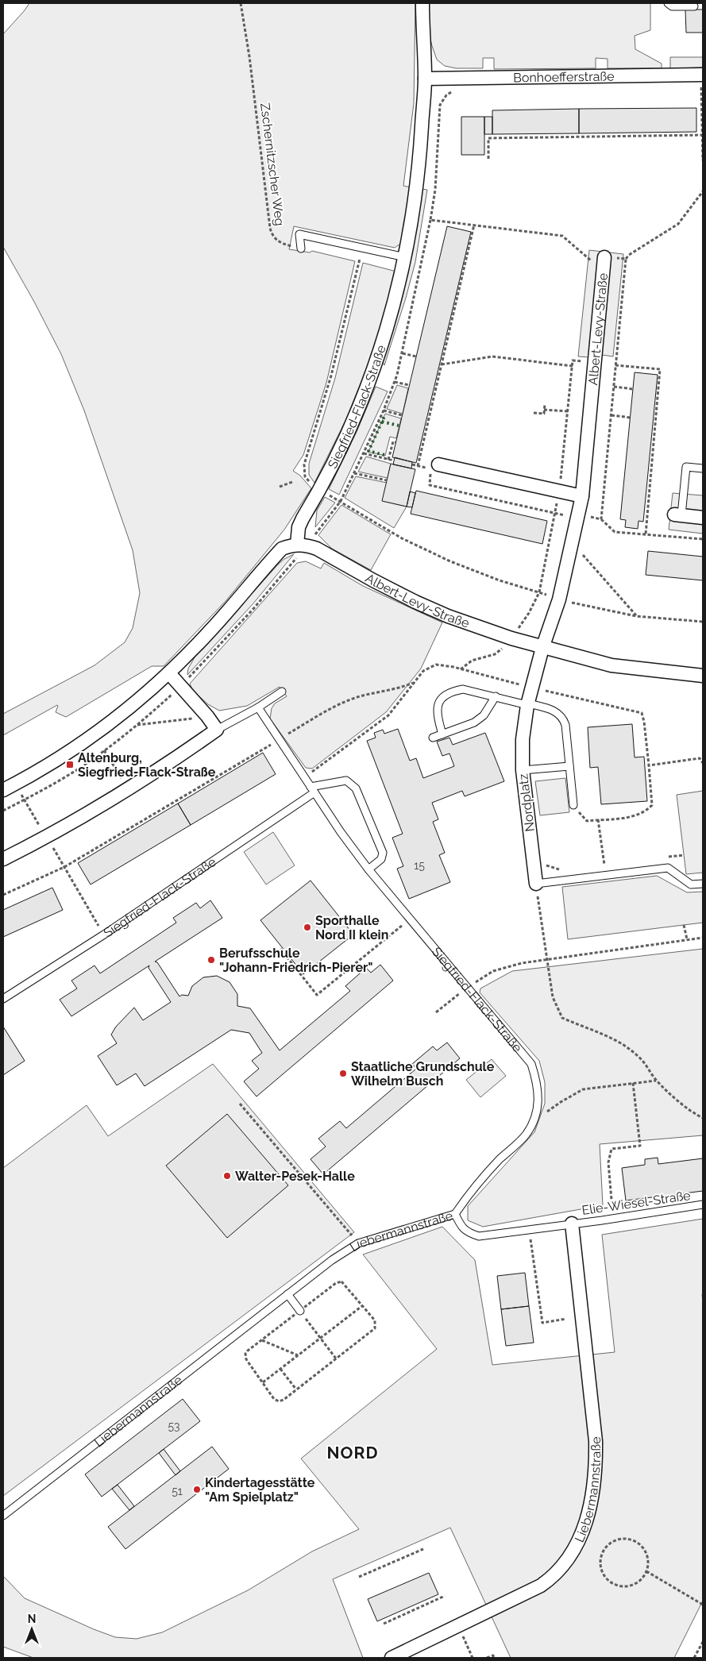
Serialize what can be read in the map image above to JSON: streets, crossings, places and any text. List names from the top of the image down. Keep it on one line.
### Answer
{"streets":{"street":["Bonhoefferstraße","Albert-Levy-Straße","Siegfried-Flack-Straße","Nordplatz","Liebermannstraße"],"lane":["Elie-Wiesel-Straße"],"path":["Zschernitzscher Weg"]},"crossings":[["Bonhoefferstraße","Siegfried-Flack-Straße"],["Albert-Levy-Straße","Siegfried-Flack-Straße"],["Albert-Levy-Straße","Nordplatz"],["Siegfried-Flack-Straße","Liebermannstraße"],["Elie-Wiesel-Straße","Liebermannstraße"]],"districts":["NORD"],"places":{"transit":["Altenburg, Siegfried-Flack-Straße"],"other":["Sporthalle Nord II klein","Berufsschule \"Johann-Friedrich-Pierer\"","Staatliche Grundschule Wilhelm Busch","Walter-Pesek-Halle","Kindertagesstätte \"Am Spielplatz\""]},"house_numbers":["15","53","51"],"north":"top"}
